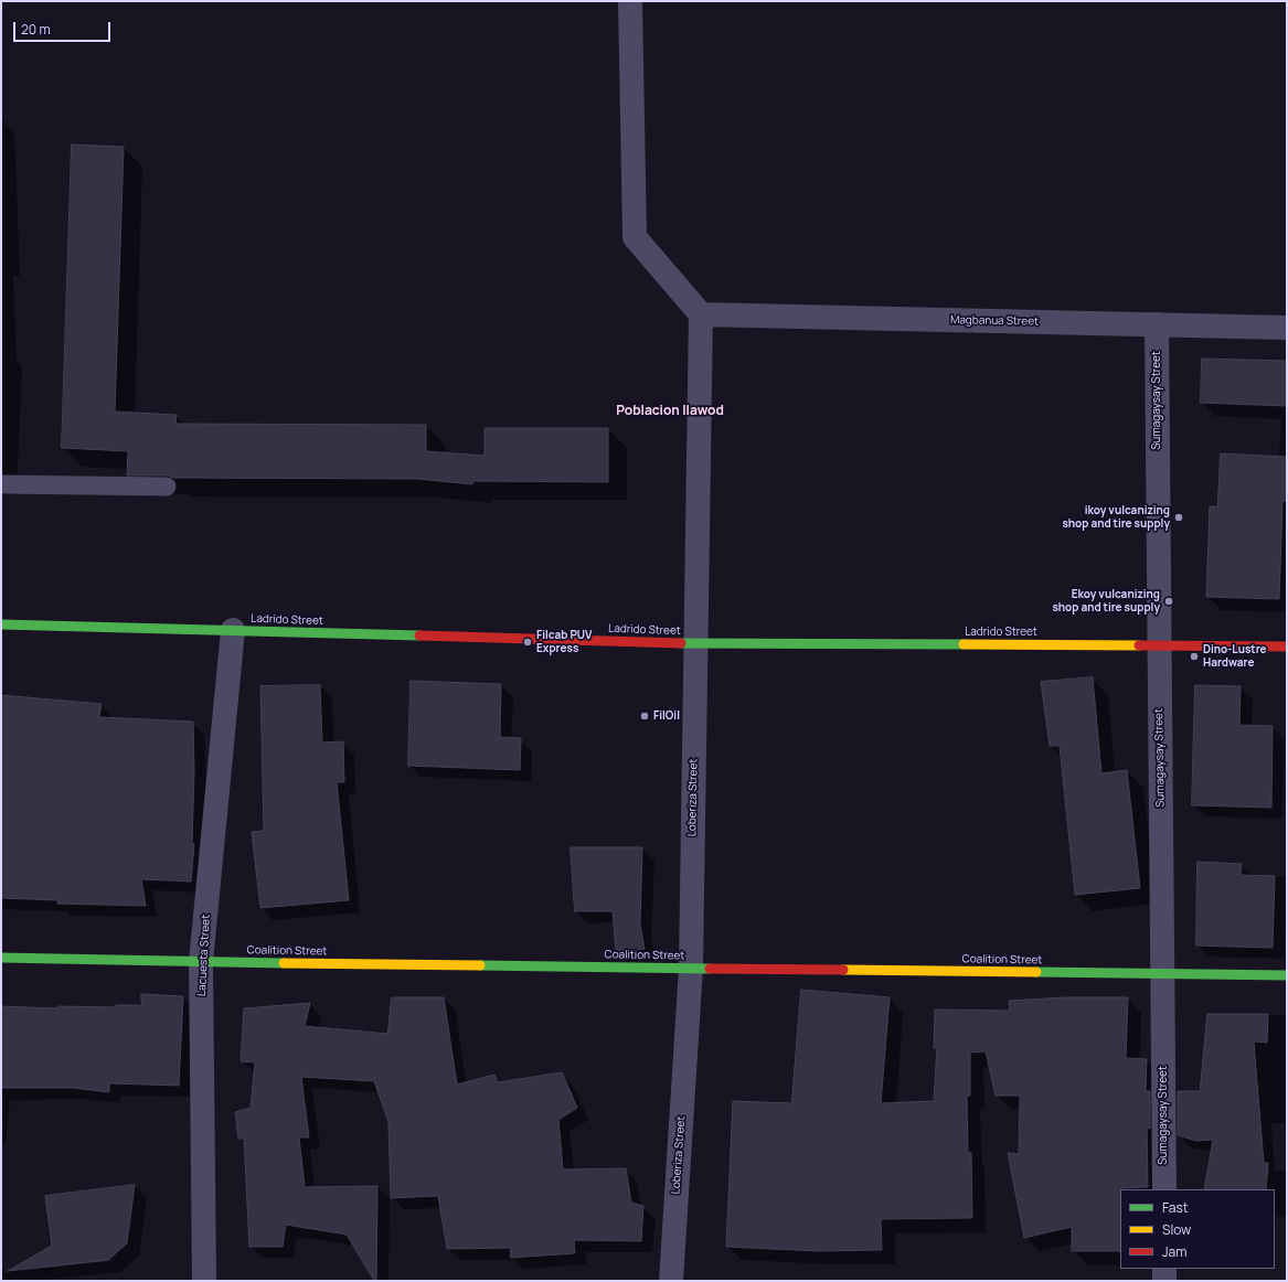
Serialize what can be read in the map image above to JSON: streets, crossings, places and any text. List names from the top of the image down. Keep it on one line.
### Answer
{"streets":{"main road":["Ladrido Street","Coalition Street"],"street":["Magbanua Street","Sumagaysay Street","Loberiza Street","Lacuesta Street"]},"crossings":[["Magbanua Street","Sumagaysay Street"],["Magbanua Street","Loberiza Street"],["Sumagaysay Street","Ladrido Street"],["Sumagaysay Street","Coalition Street"],["Ladrido Street","Loberiza Street"],["Ladrido Street","Lacuesta Street"],["Loberiza Street","Coalition Street"],["Coalition Street","Lacuesta Street"]],"districts":["Poblacion Ilawod"],"places":["ikoy vulcanizing shop and tire supply","Ekoy vulcanizing shop and tire supply","Filcab PUV Express","Dino-Lustre Hardware","FilOil"],"legend":["Fast","Slow","Jam"],"scale_bar":"20 m"}
